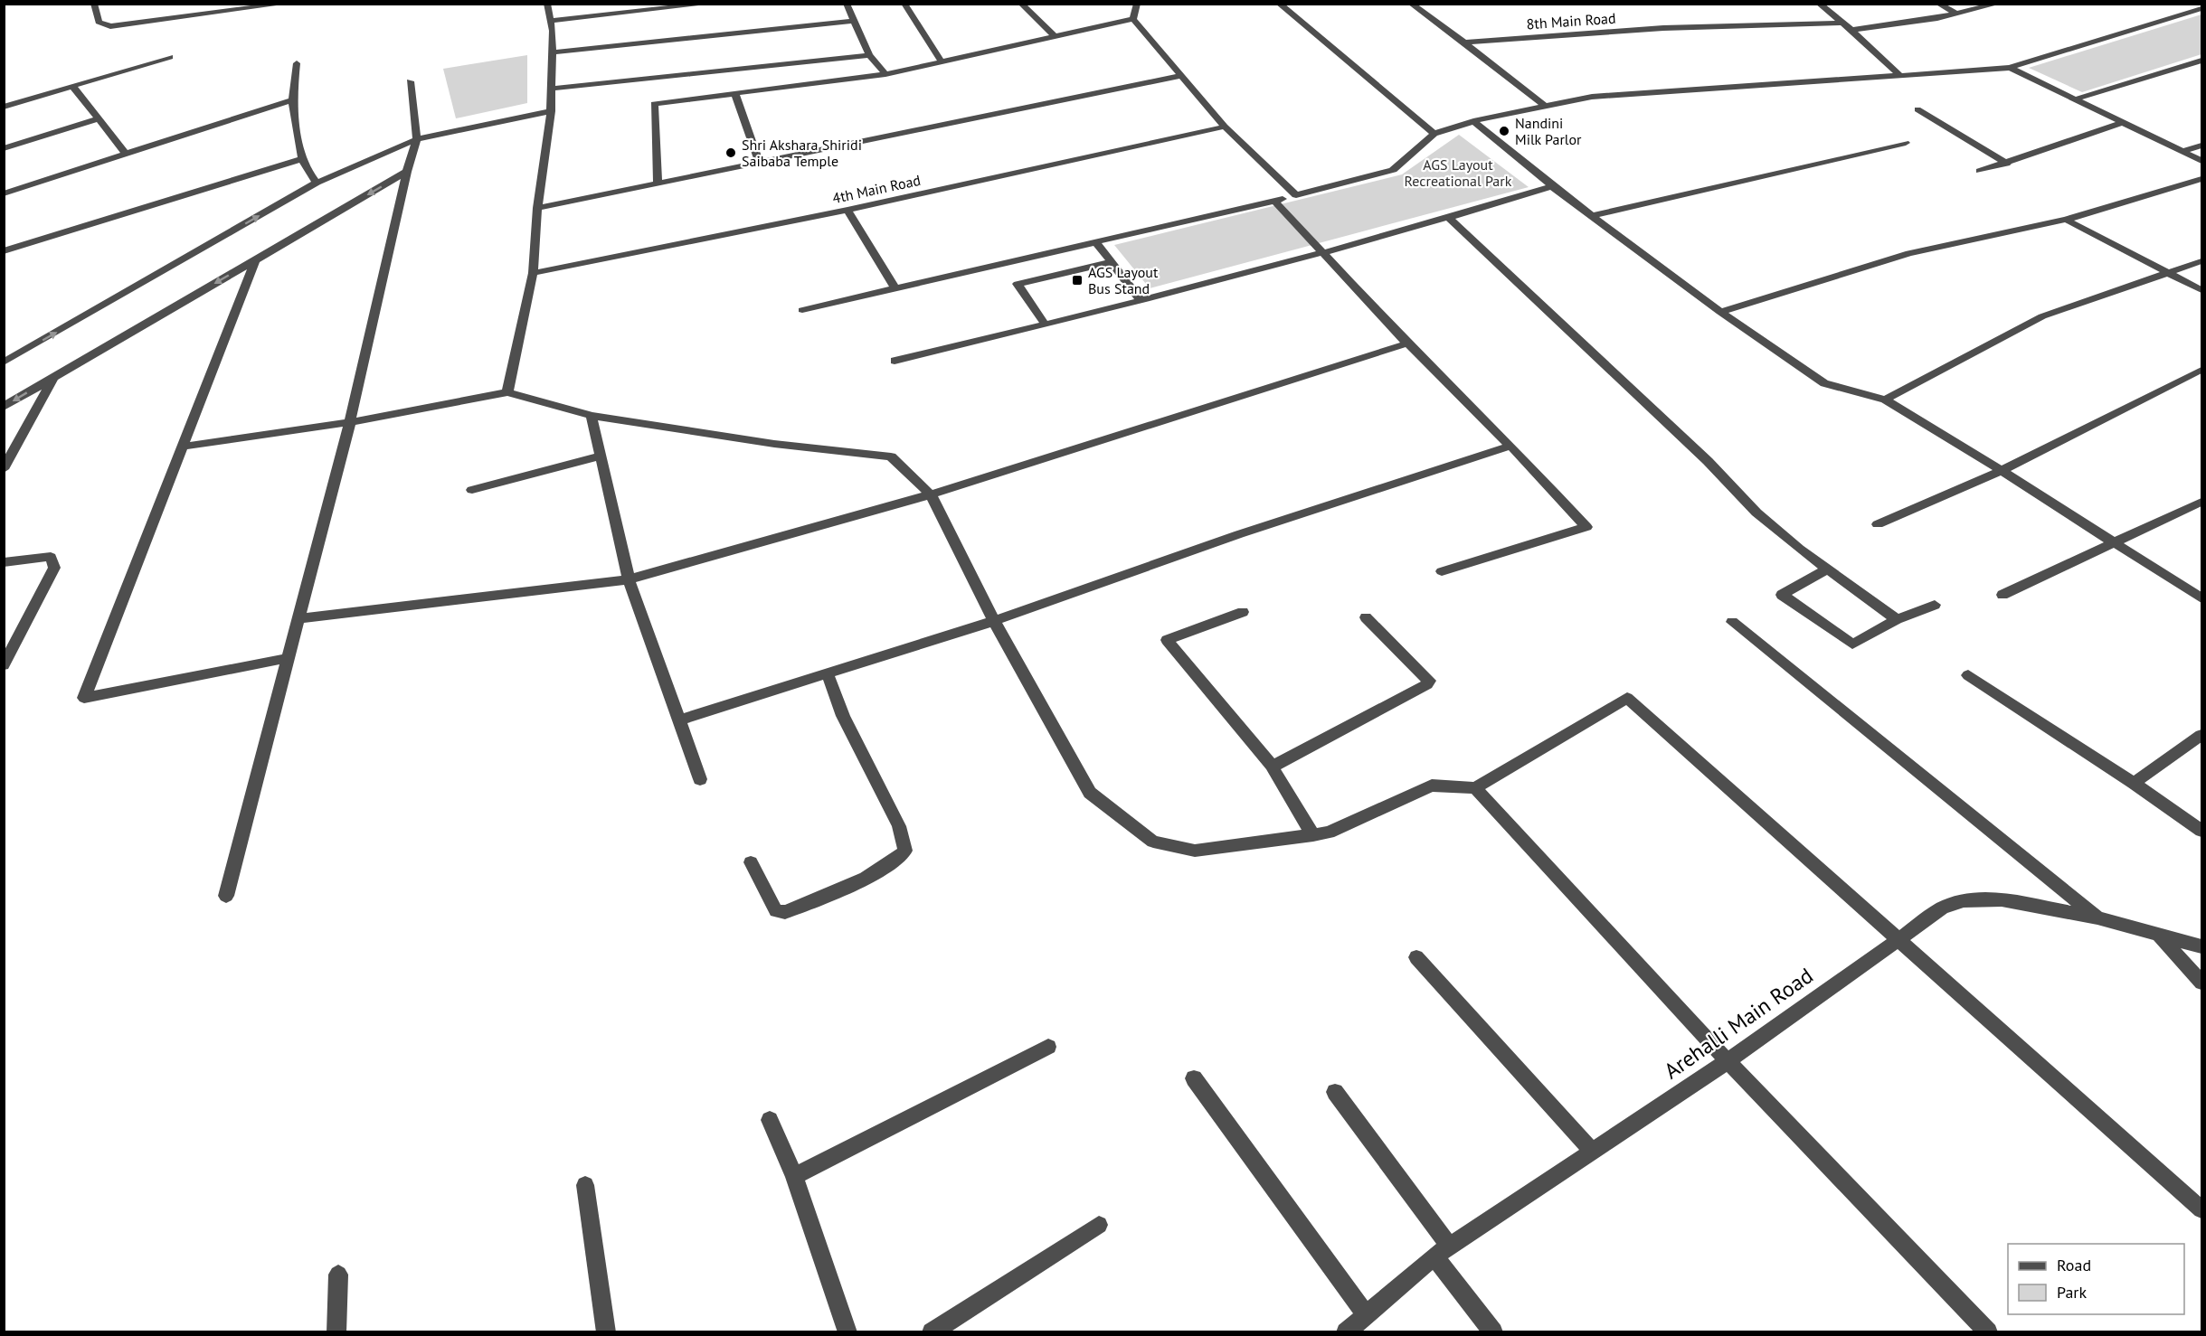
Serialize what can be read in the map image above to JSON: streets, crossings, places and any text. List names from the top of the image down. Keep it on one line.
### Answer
{"streets":{"street":["8th Main Road","4th Main Road","Arehalli Main Road"]},"parks":["AGS Layout Recreational Park"],"places":{"other":["Nandini Milk Parlor","Shri Akshara Shiridi Saibaba Temple"],"transit":["AGS Layout Bus Stand"]},"legend":["Road","Park"]}
